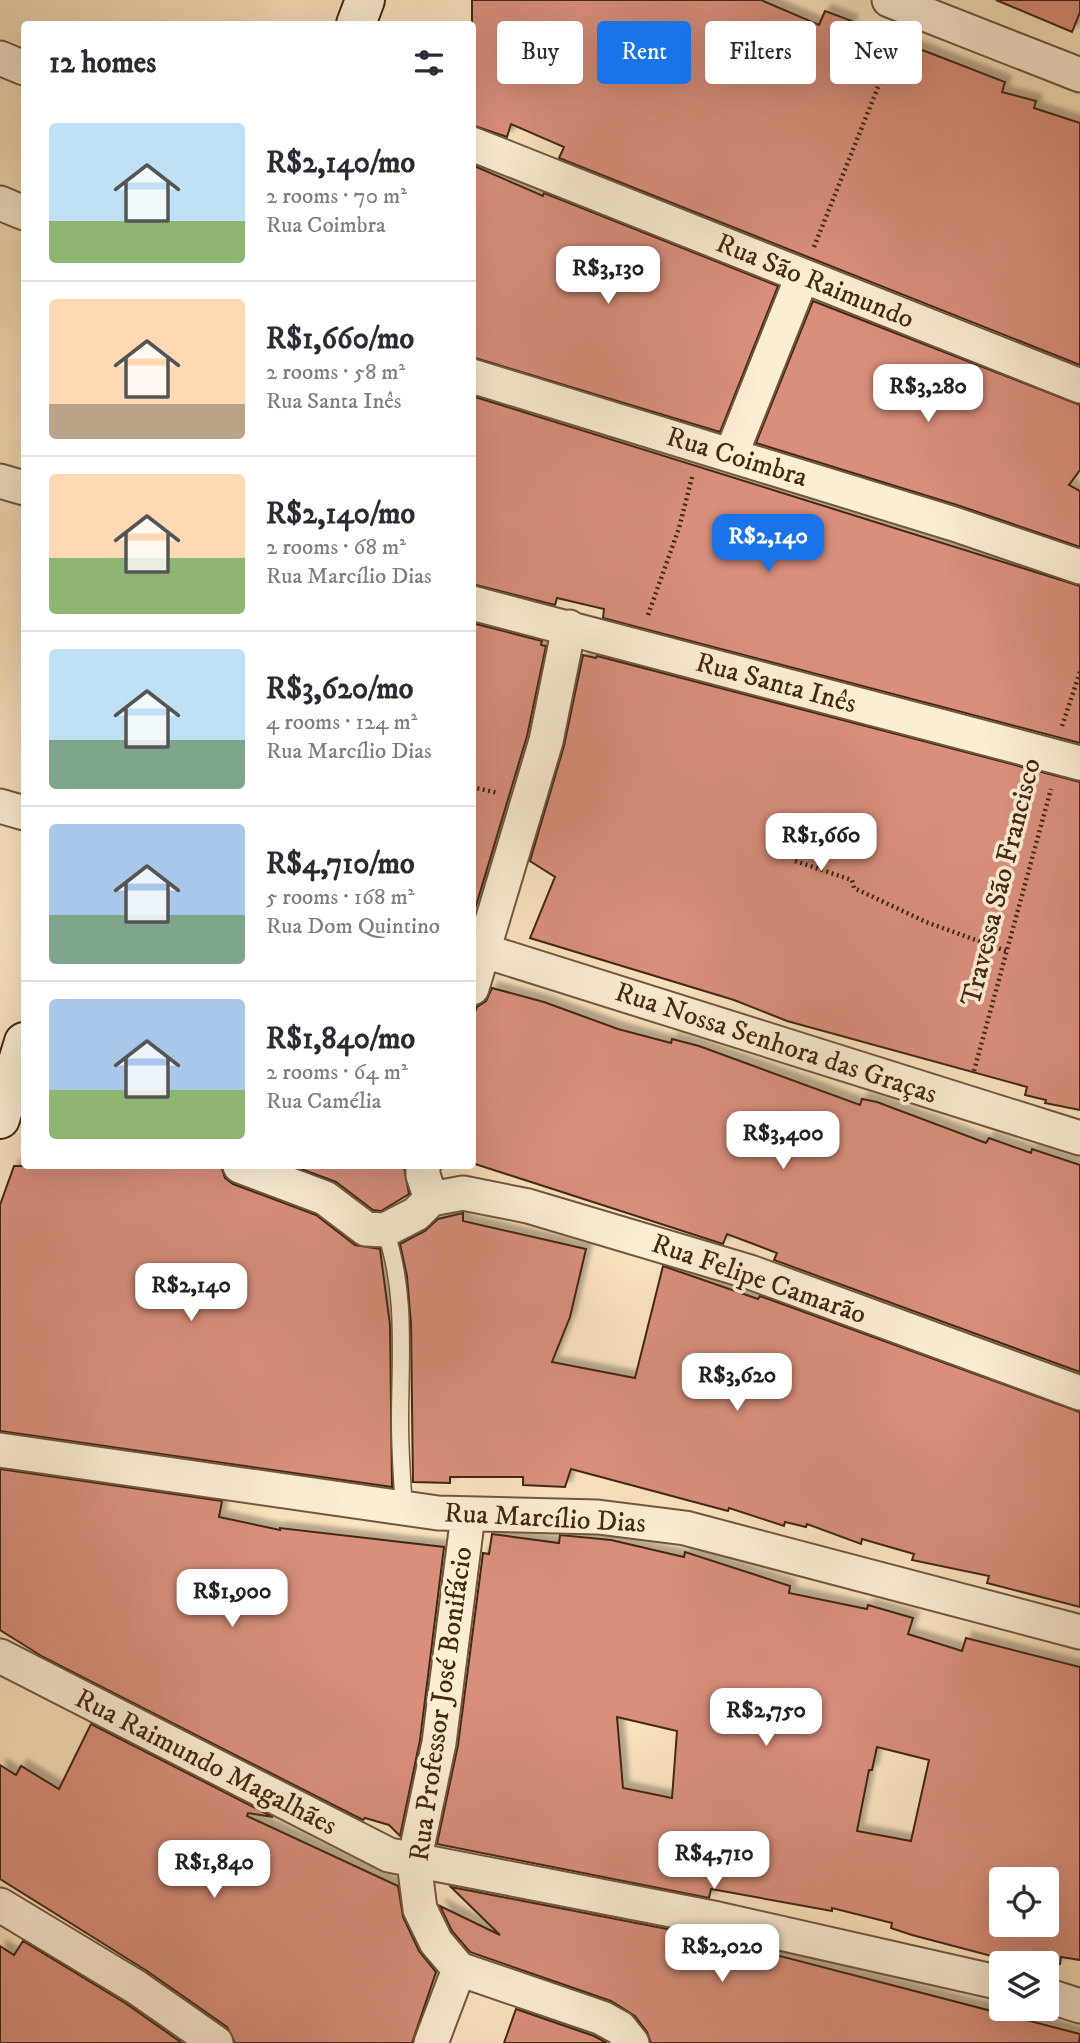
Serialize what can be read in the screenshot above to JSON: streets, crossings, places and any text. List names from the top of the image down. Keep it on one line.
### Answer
{"streets":{"street":["Rua São Raimundo","Rua Coimbra","Rua Santa Inês","Rua Nossa Senhora das Graças","Rua Felipe Camarão","Rua Marcílio Dias","Rua Professor José Bonifácio","Rua Raimundo Magalhães"],"path":["Travessa São Francisco"]},"crossings":[["Rua Santa Inês","Travessa São Francisco"],["Travessa São Francisco","Rua Nossa Senhora das Graças"],["Rua Marcílio Dias","Rua Professor José Bonifácio"],["Rua Professor José Bonifácio","Rua Raimundo Magalhães"]],"page":{"chip":["Buy","Rent","Filters","New"],"heading":"12 homes","list":[{"name":"R$2,140/mo","note":"2 rooms · 70 m² · Rua Coimbra"},{"name":"R$1,660/mo","note":"2 rooms · 58 m² · Rua Santa Inês"},{"name":"R$2,140/mo","note":"2 rooms · 68 m² · Rua Marcílio Dias"},{"name":"R$3,620/mo","note":"4 rooms · 124 m² · Rua Marcílio Dias"},{"name":"R$4,710/mo","note":"5 rooms · 168 m² · Rua Dom Quintino"},{"name":"R$1,840/mo","note":"2 rooms · 64 m² · Rua Camélia"}],"price":["R$3,130","R$3,280","R$2,140","R$1,660","R$3,400","R$2,140","R$3,620","R$1,900","R$2,750","R$4,710","R$1,840","R$2,020"]}}
